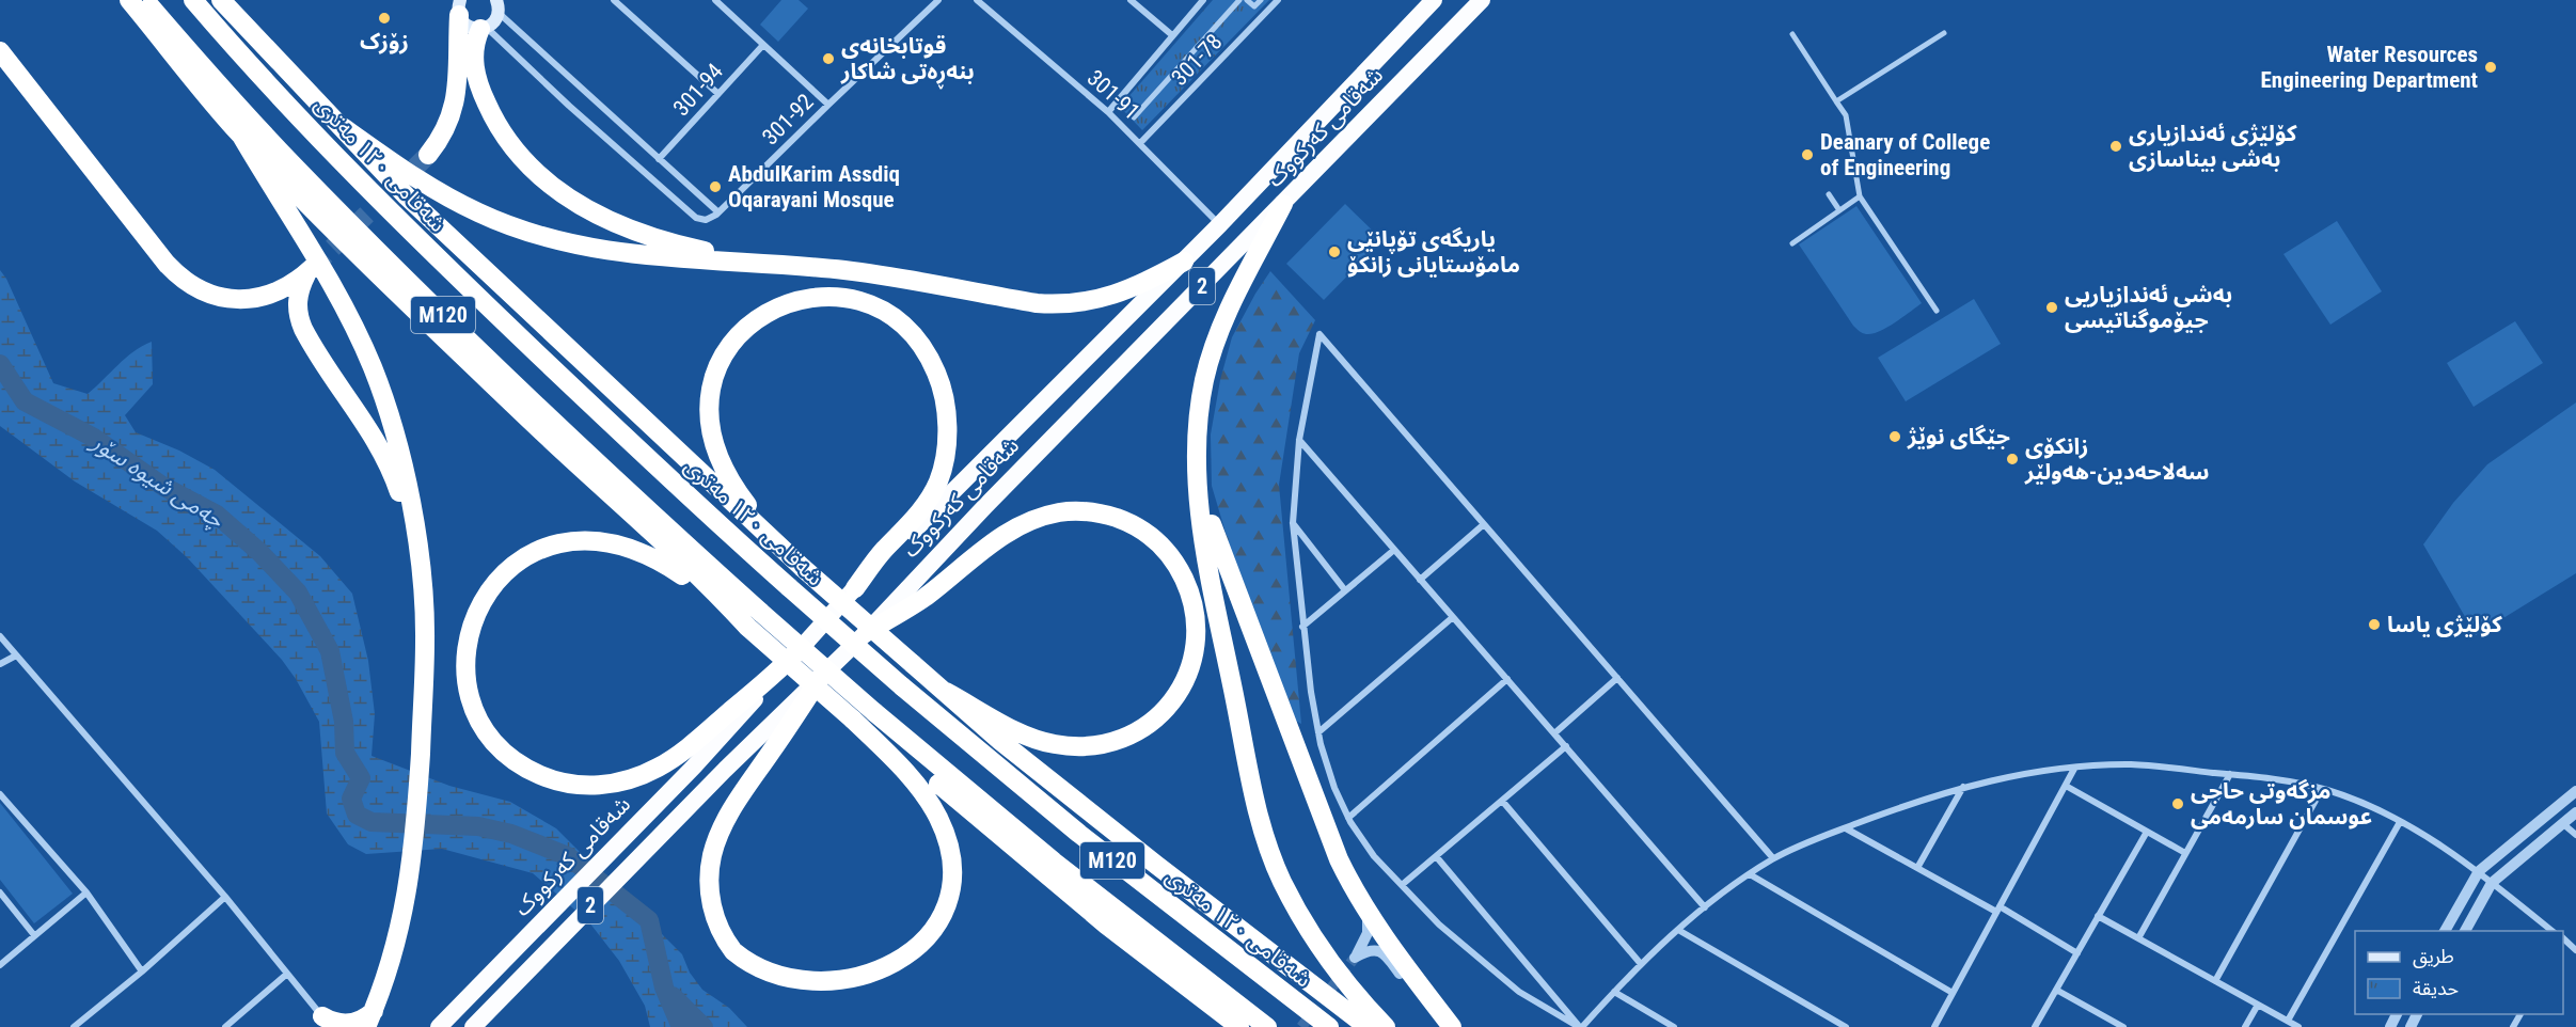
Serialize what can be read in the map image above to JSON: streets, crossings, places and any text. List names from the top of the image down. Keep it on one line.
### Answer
{"streets":{"highway":["شەقامی کەرکووک","شەقامی ١٢٠ مەتری","2","M120"],"street":["301-78","301-94","301-91","301-92"]},"crossings":[["301-78","301-91"],["301-91","شەقامی کەرکووک"]],"water":["چەمی شیوە سۆر"],"places":["زۆزک","قوتابخانەی بنەڕەتی شاکار","Water Resources Engineering Department","کۆلێژی ئەندازیاری بەشی بیناسازی","Deanary of College of Engineering","AbdulKarim Assdiq Oqarayani Mosque","یاریگەی تۆپانێی مامۆستایانی زانکۆ","بەشی ئەندازیاریی جیۆموگناتیسی","جێگای نوێژ","زانکۆی سەلاحەدین-هەولێر","کۆلێژی یاسا","مزگەوتی حاجی عوسمان سارمەمی"],"legend":["طريق","حديقة"]}
